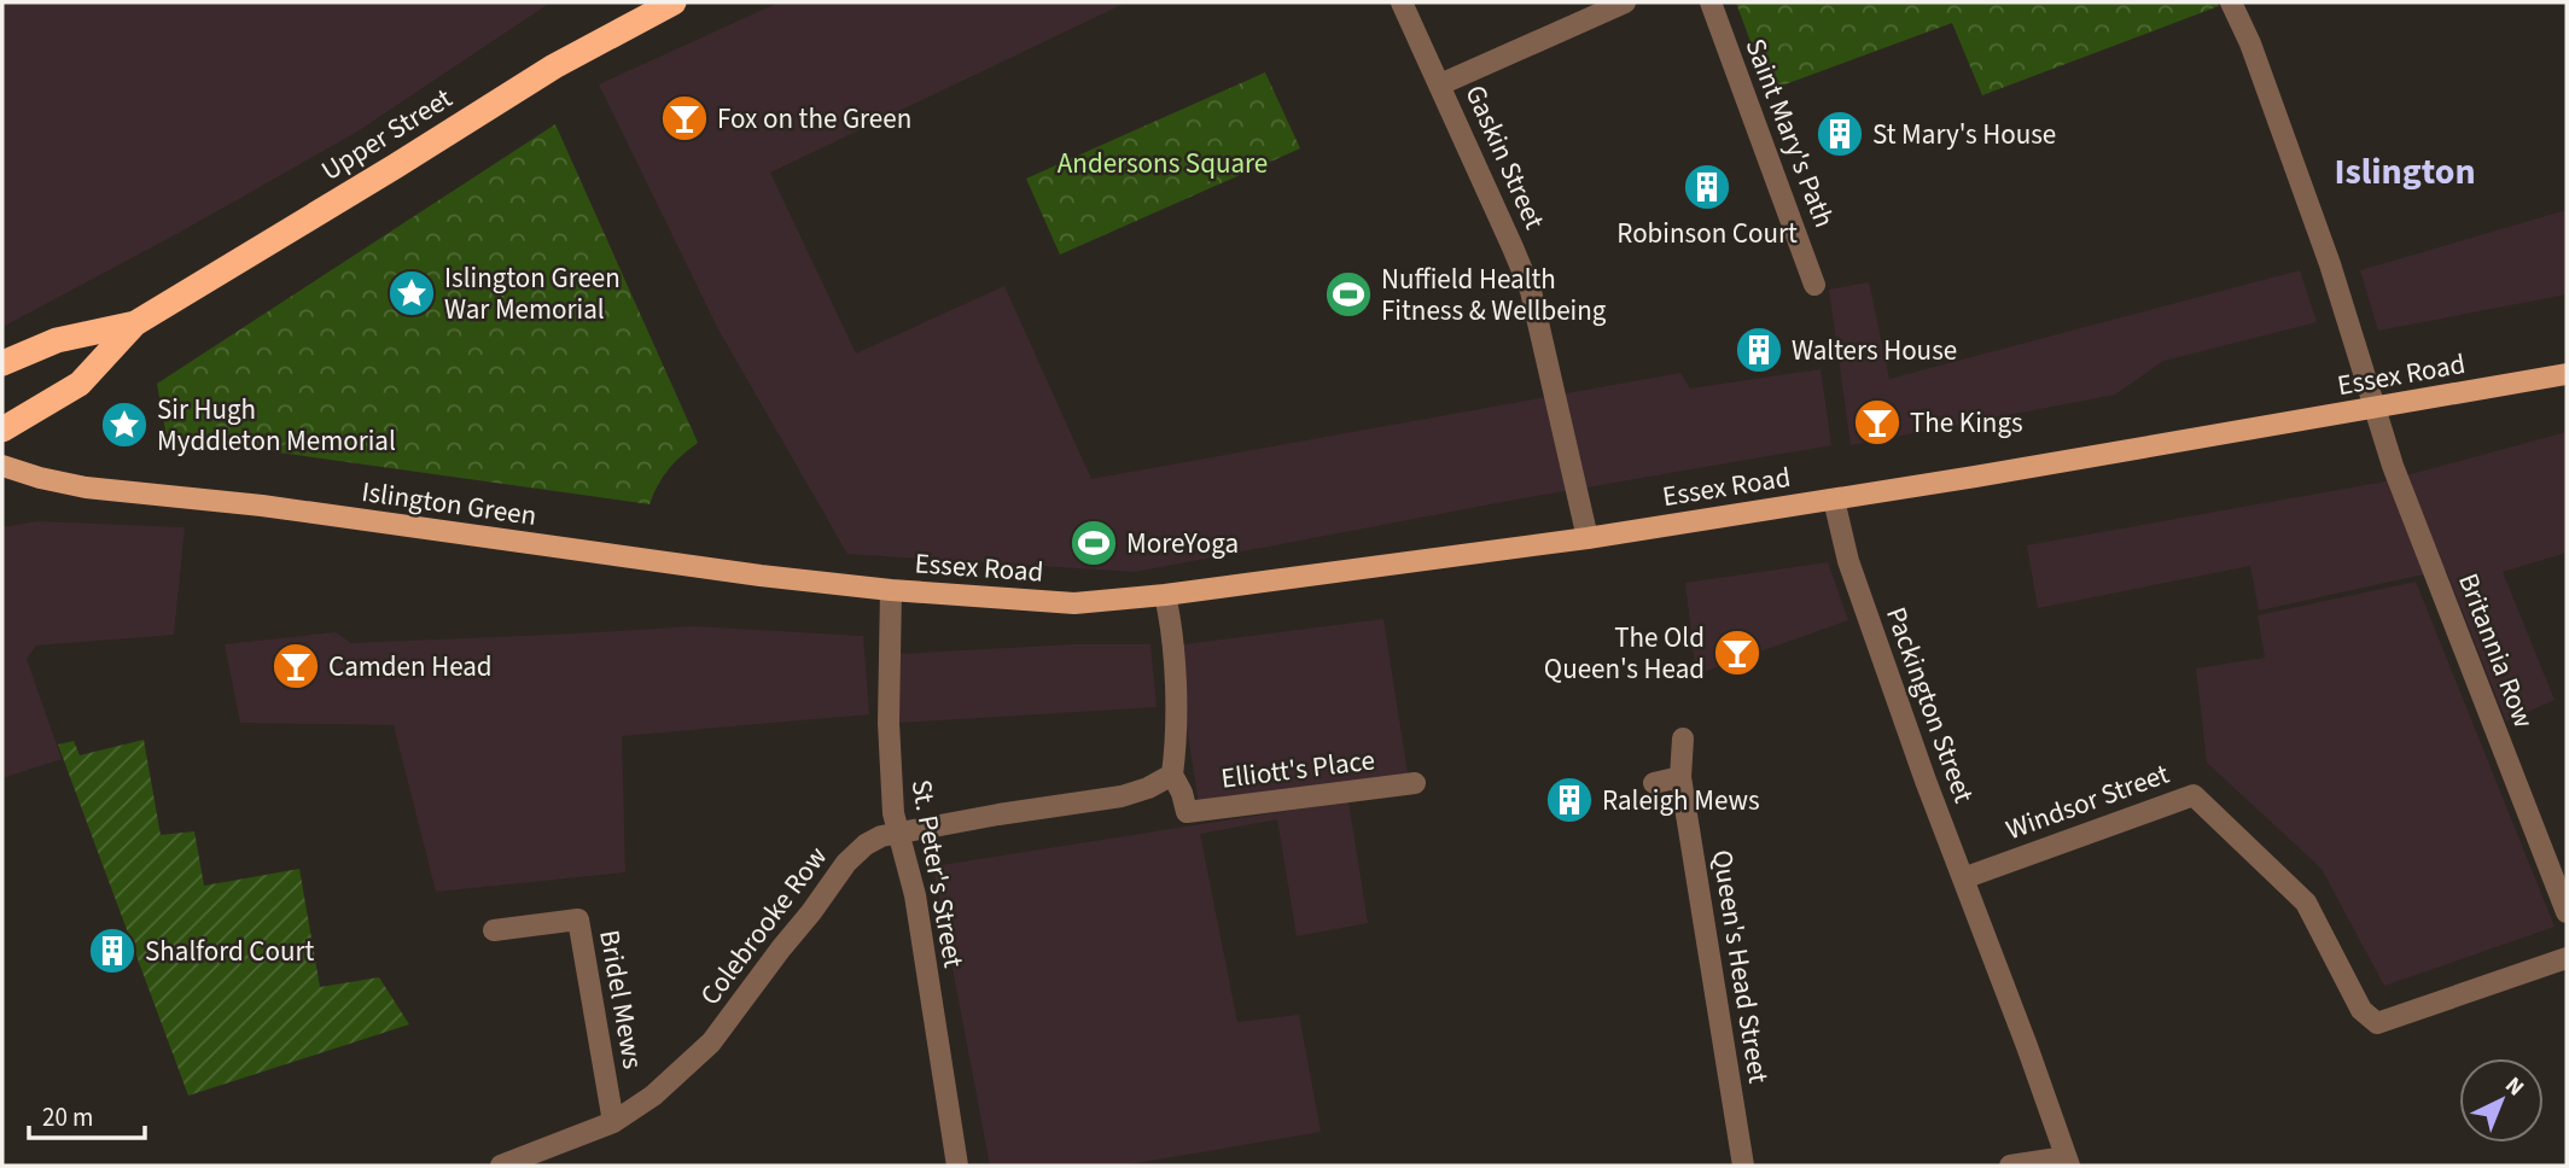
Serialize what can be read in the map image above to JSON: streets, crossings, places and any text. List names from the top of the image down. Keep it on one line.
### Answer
{"streets":{"highway":["Upper Street"],"main road":["Essex Road","Islington Green"],"street":["Saint Mary's Path","Gaskin Street","Britannia Row","Packington Street","Elliott's Place","Windsor Street","St. Peter's Street","Colebrooke Row","Queen's Head Street","Bridel Mews"]},"crossings":[["Gaskin Street","Essex Road"],["Essex Road","Islington Green"],["Essex Road","Britannia Row"],["Essex Road","Packington Street"],["Essex Road","St. Peter's Street"],["Islington Green","St. Peter's Street"],["Packington Street","Windsor Street"],["Elliott's Place","Colebrooke Row"],["St. Peter's Street","Colebrooke Row"],["Colebrooke Row","Bridel Mews"]],"districts":["Islington"],"parks":["Andersons Square"],"places":{"bar":["Fox on the Green","The Kings","The Old Queen's Head","Camden Head"],"building":["St Mary's House","Robinson Court","Walters House","Raleigh Mews","Shalford Court"],"place":["Islington Green War Memorial","Sir Hugh Myddleton Memorial"],"sports":["Nuffield Health Fitness & Wellbeing","MoreYoga"]},"scale_bar":"20 m","north":"top right"}
